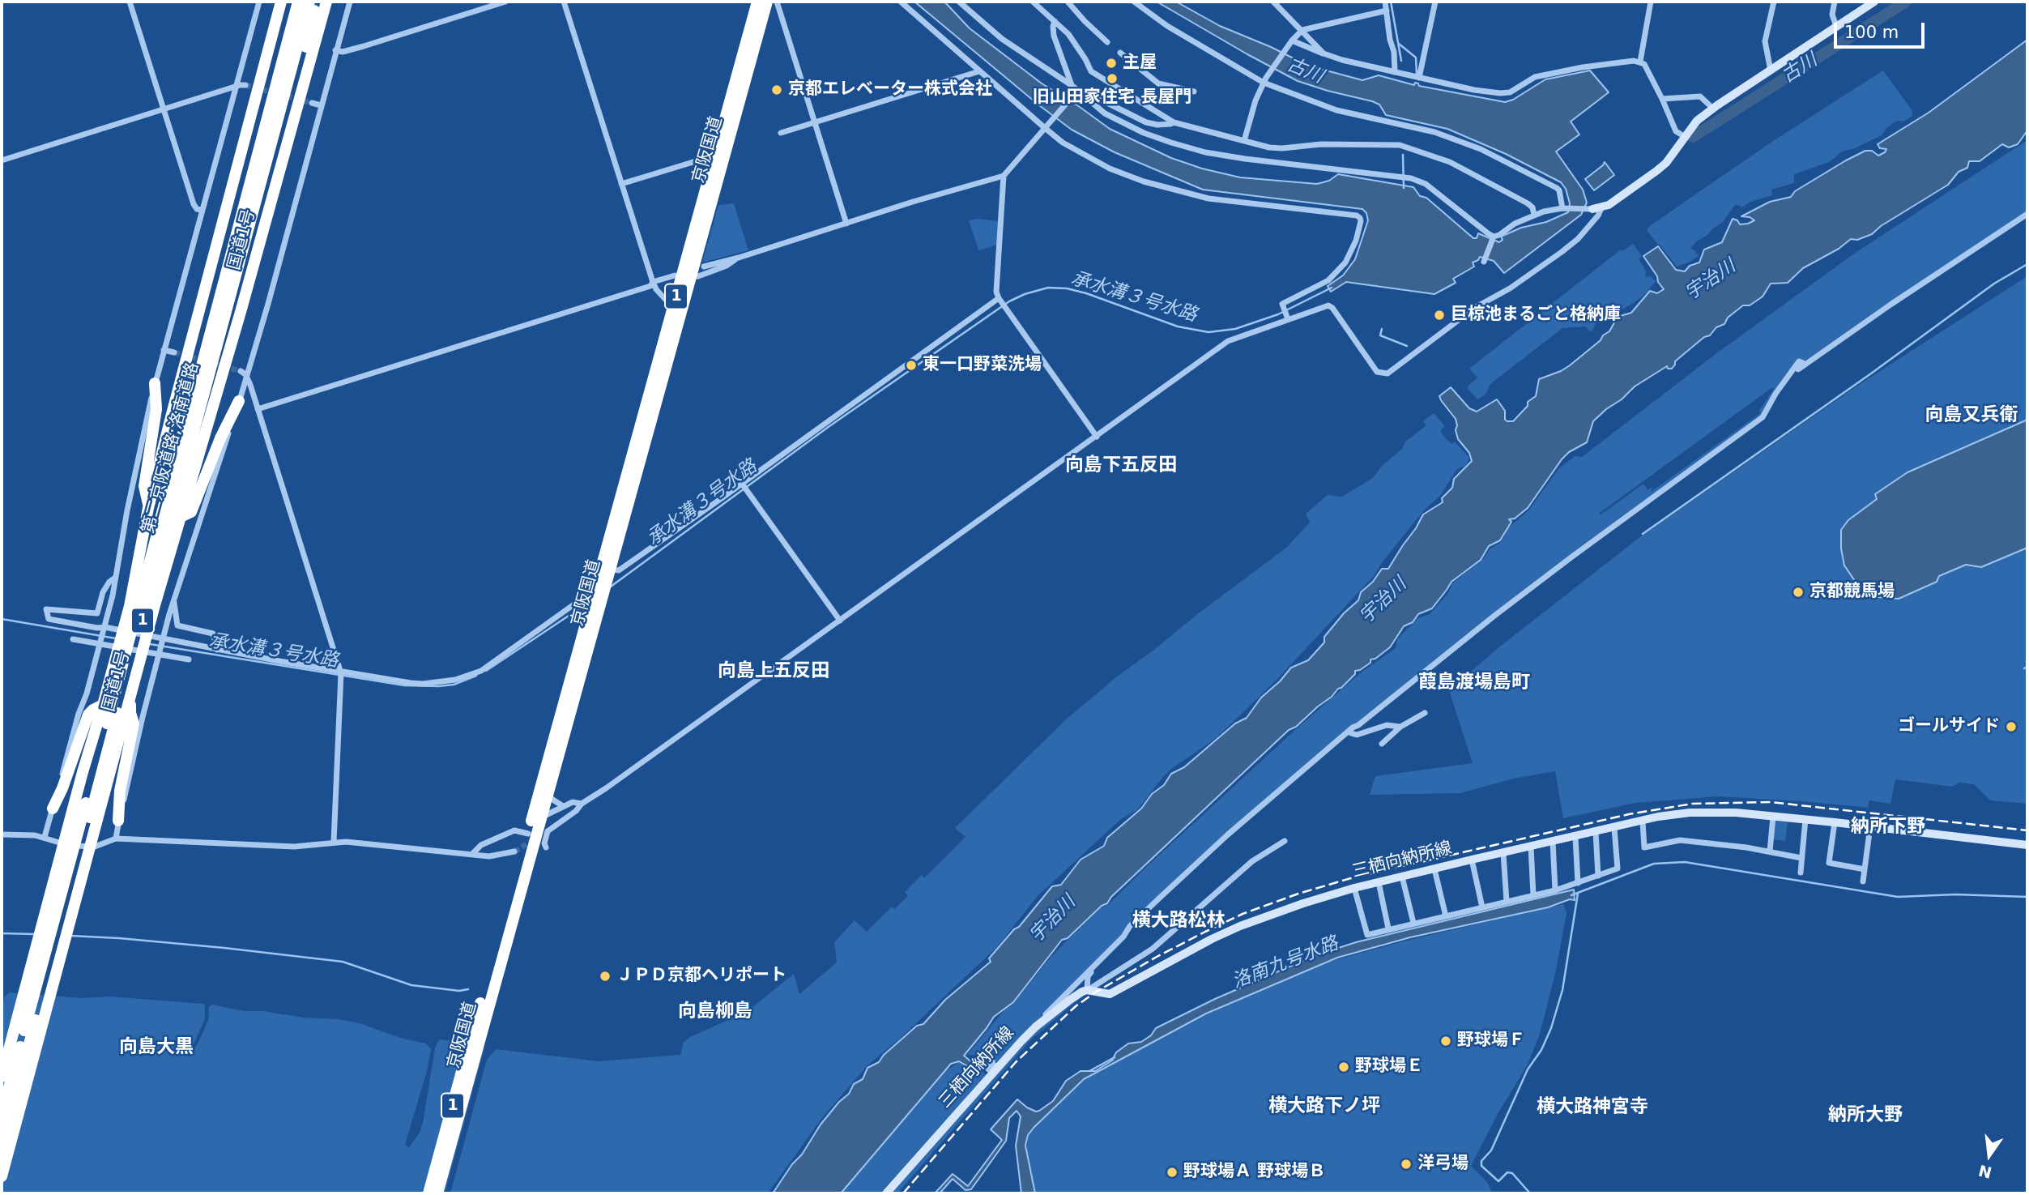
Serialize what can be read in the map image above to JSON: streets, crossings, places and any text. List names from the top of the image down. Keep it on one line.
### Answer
{"streets":{"highway":["京阪国道","国道1号","1","第二京阪道路;洛南道路"],"main road":["三栖向納所線"]},"crossings":[["1","第二京阪道路;洛南道路"]],"districts":["向島又兵衛","向島下五反田","向島上五反田","葭島渡場島町","納所下野","横大路松林","向島柳島","向島大黒","横大路下ノ坪","横大路神宮寺","納所大野"],"water":["古川","宇治川","承水溝３号水路","洛南九号水路"],"places":["主屋","旧山田家住宅 長屋門","京都エレベーター株式会社","巨椋池まるごと格納庫","東一口野菜洗場","京都競馬場","ゴールサイド","ＪＰＤ京都ヘリポート","野球場Ｆ","野球場Ｅ","洋弓場","野球場Ａ 野球場Ｂ"],"scale_bar":"100 m","north":"bottom"}
